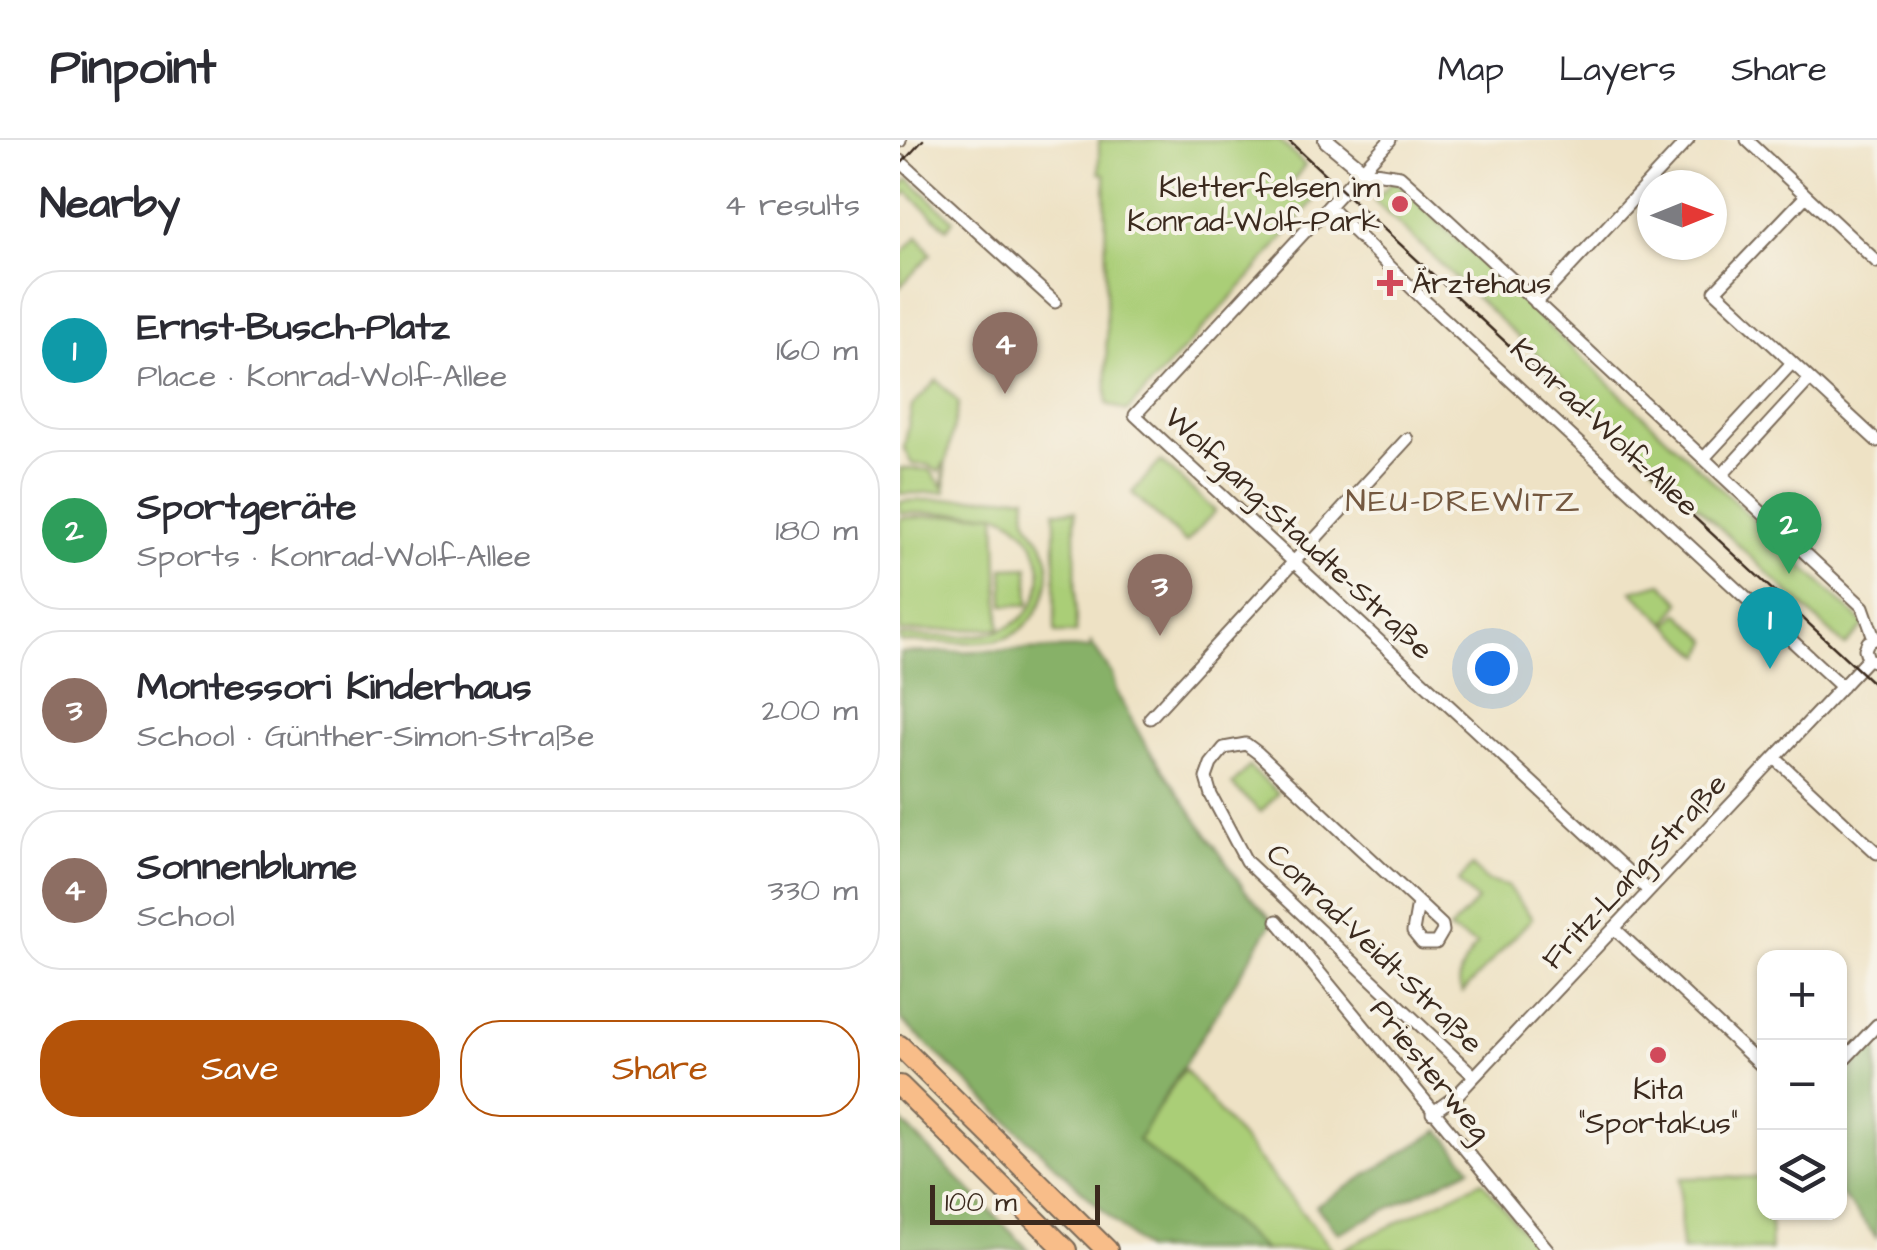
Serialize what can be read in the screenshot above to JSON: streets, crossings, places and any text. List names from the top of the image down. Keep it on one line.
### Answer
{"streets":{"street":["Konrad-Wolf-Allee","Wolfgang-Staudte-Straße","Fritz-Lang-Straße","Conrad-Veidt-Straße","Priesterweg"]},"crossings":[["Konrad-Wolf-Allee","Wolfgang-Staudte-Straße"],["Konrad-Wolf-Allee","Fritz-Lang-Straße"],["Wolfgang-Staudte-Straße","Fritz-Lang-Straße"],["Fritz-Lang-Straße","Conrad-Veidt-Straße"],["Fritz-Lang-Straße","Priesterweg"]],"districts":["NEU-DREWITZ"],"places":{"other":["Kletterfelsen im Konrad-Wolf-Park","Kita \"Sportakus\""],"health":["Ärztehaus"]},"scale_bar":"100 m","north":"right","page":{"header":"Pinpoint","nav":["Map","Layers","Share"],"heading":["Nearby","4 results"],"list":[{"mark":"1","name":"Ernst-Busch-Platz","note":"Place · Konrad-Wolf-Allee","value":"160 m"},{"mark":"2","name":"Sportgeräte","note":"Sports · Konrad-Wolf-Allee","value":"180 m"},{"mark":"3","name":"Montessori Kinderhaus","note":"School · Günther-Simon-Straße","value":"200 m"},{"mark":"4","name":"Sonnenblume","note":"School","value":"330 m"}],"pins":["4","2","3","1"],"map_buttons":["+","−"],"buttons":["Save","Share"],"scale":"100 m"}}
